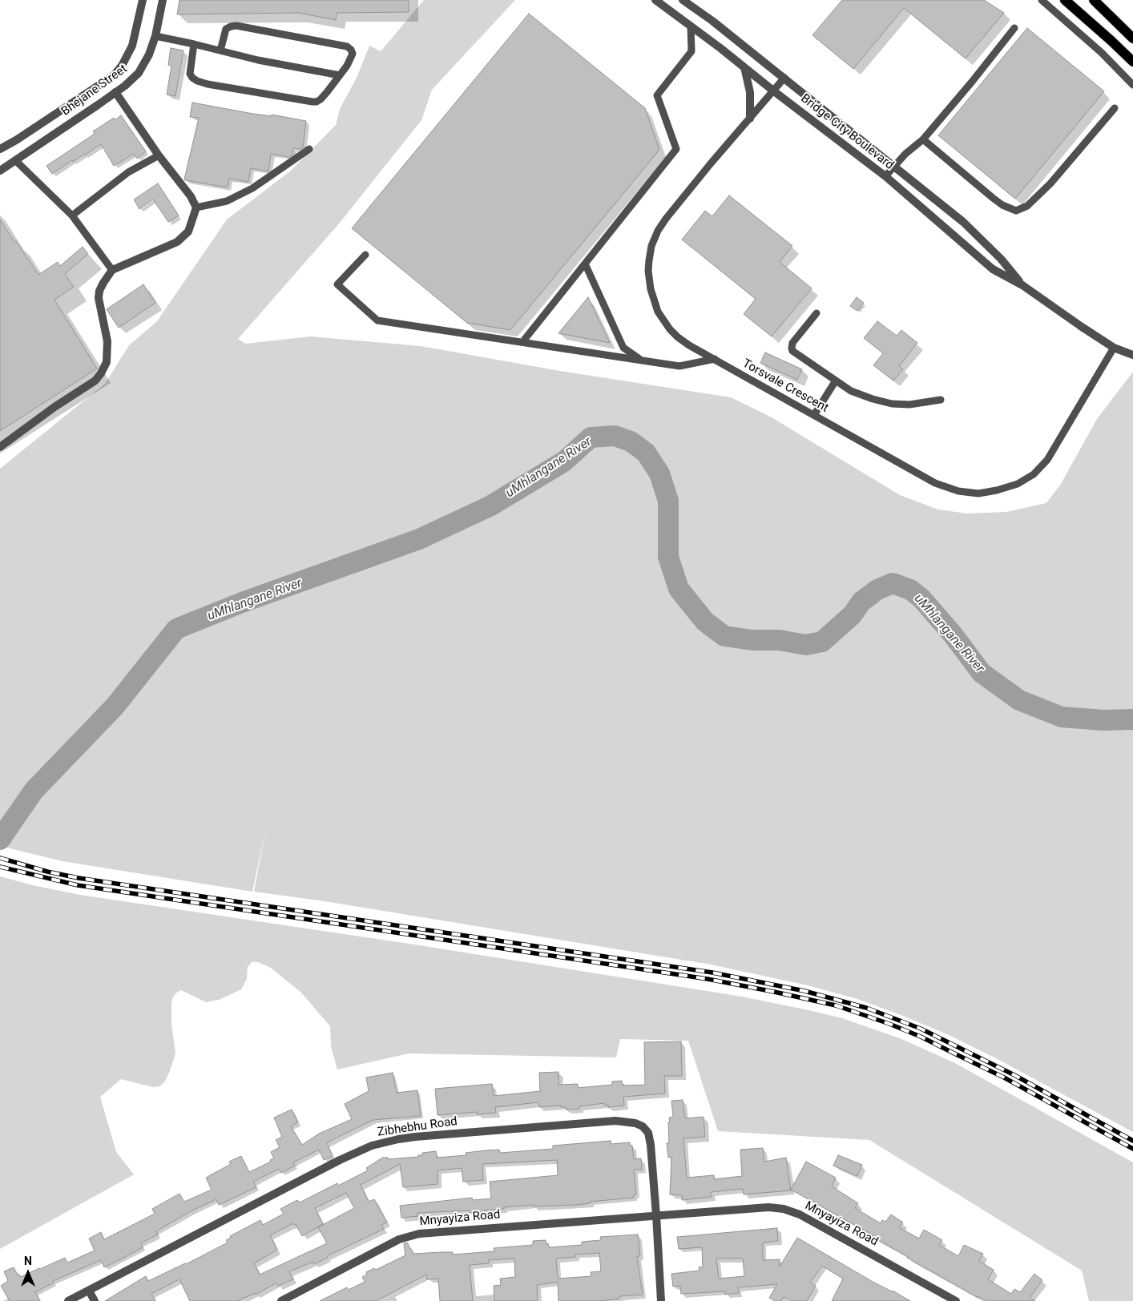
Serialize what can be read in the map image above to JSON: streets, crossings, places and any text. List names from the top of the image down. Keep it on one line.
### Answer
{"streets":{"street":["Bhejane Street","Bridge City Boulevard","Zibhebhu Road","Mnyayiza Road"],"lane":["Torsvale Crescent"]},"crossings":[["Bridge City Boulevard","Torsvale Crescent"],["Zibhebhu Road","Mnyayiza Road"]],"water":["uMhlangane River"],"north":"top"}
